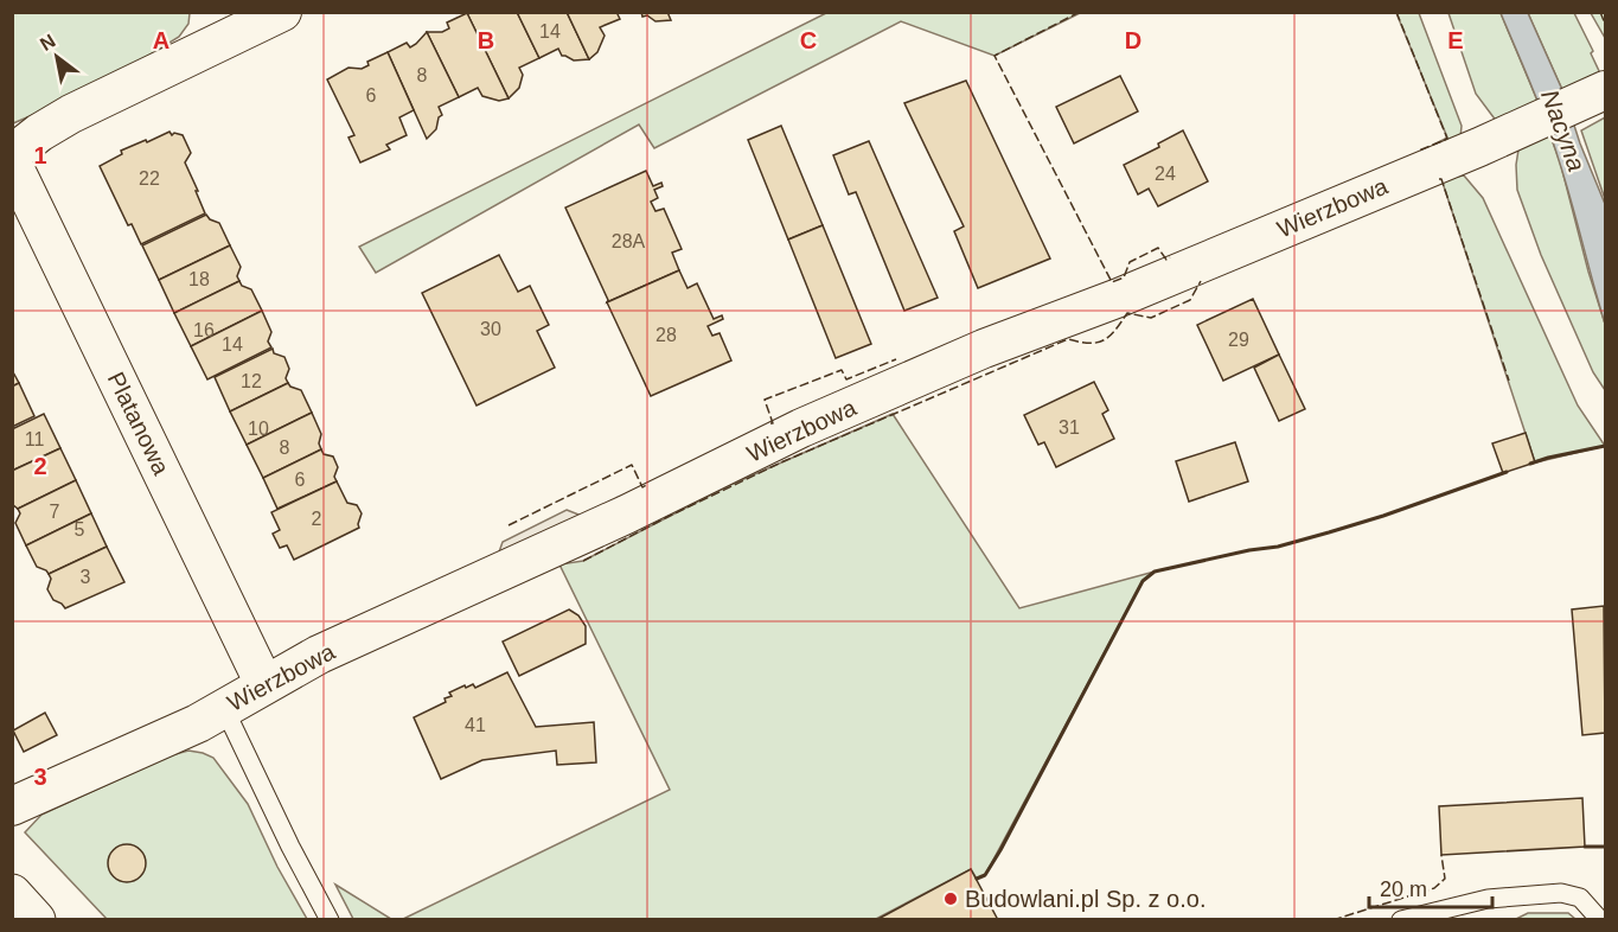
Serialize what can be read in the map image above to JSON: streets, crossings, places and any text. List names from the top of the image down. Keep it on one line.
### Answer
{"streets":{"street":["Wierzbowa","Platanowa"]},"crossings":[["Wierzbowa","Platanowa"]],"water":["Nacyna"],"places":["Budowlani.pl Sp. z o.o."],"house_numbers":["14","8","6","24","22","28A","18","30","16","28","29","14","12","31","10","11","8","6","7","2","5","3","41"],"scale_bar":"20 m","north":"top left","grid":{"columns":["A","B","C","D","E"],"rows":["1","2","3"]}}
